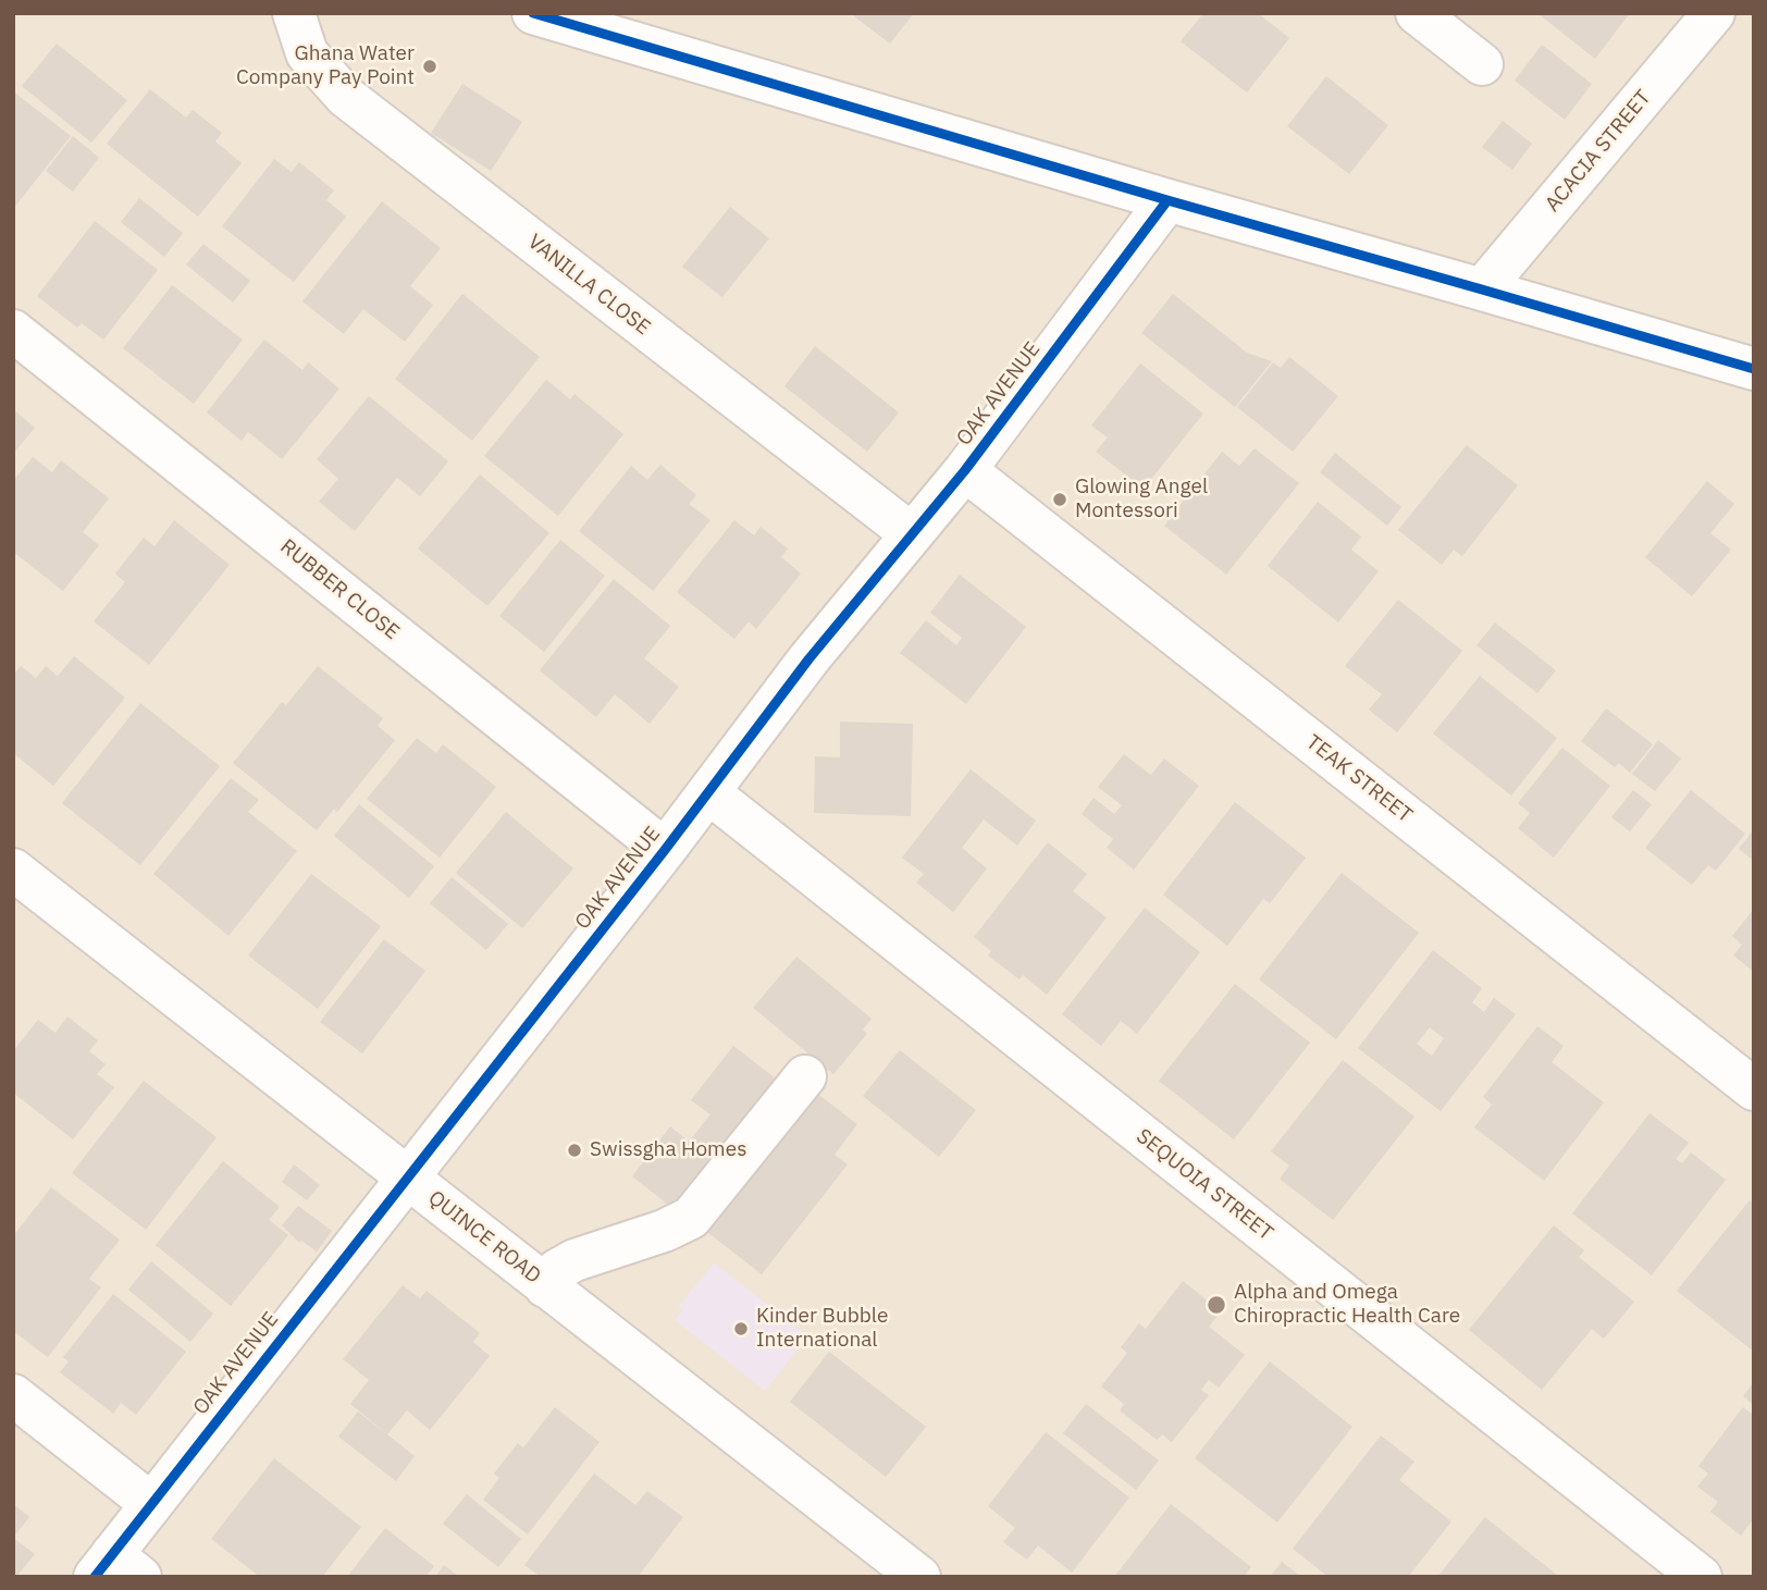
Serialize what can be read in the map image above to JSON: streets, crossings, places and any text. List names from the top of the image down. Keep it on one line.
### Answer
{"streets":{"street":["ACACIA STREET","VANILLA CLOSE","OAK AVENUE","RUBBER CLOSE","TEAK STREET","SEQUOIA STREET","QUINCE ROAD"]},"crossings":[["VANILLA CLOSE","OAK AVENUE"],["OAK AVENUE","RUBBER CLOSE"],["OAK AVENUE","TEAK STREET"],["OAK AVENUE","SEQUOIA STREET"],["OAK AVENUE","QUINCE ROAD"]],"places":["Ghana Water Company Pay Point","Glowing Angel Montessori","Swissgha Homes","Alpha and Omega Chiropractic Health Care","Kinder Bubble International"]}
